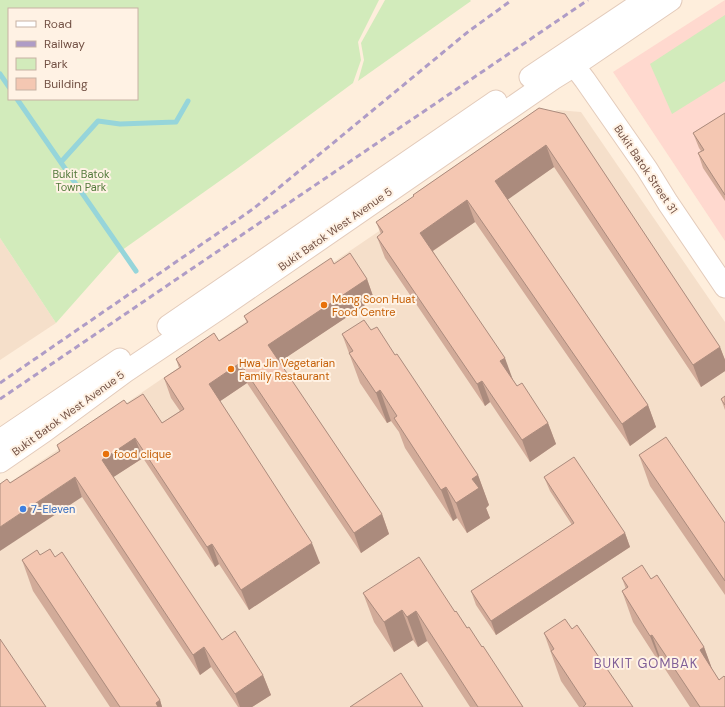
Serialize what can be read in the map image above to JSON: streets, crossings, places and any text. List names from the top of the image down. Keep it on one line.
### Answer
{"streets":{"street":["Bukit Batok Street 31","Bukit Batok West Avenue 5"]},"crossings":[["Bukit Batok Street 31","Bukit Batok West Avenue 5"]],"districts":["BUKIT GOMBAK"],"parks":["Bukit Batok Town Park"],"places":["Meng Soon Huat Food Centre","Hwa Jin Vegetarian Family Restaurant","food clique","7-Eleven"],"legend":["Road","Railway","Park","Building"]}
